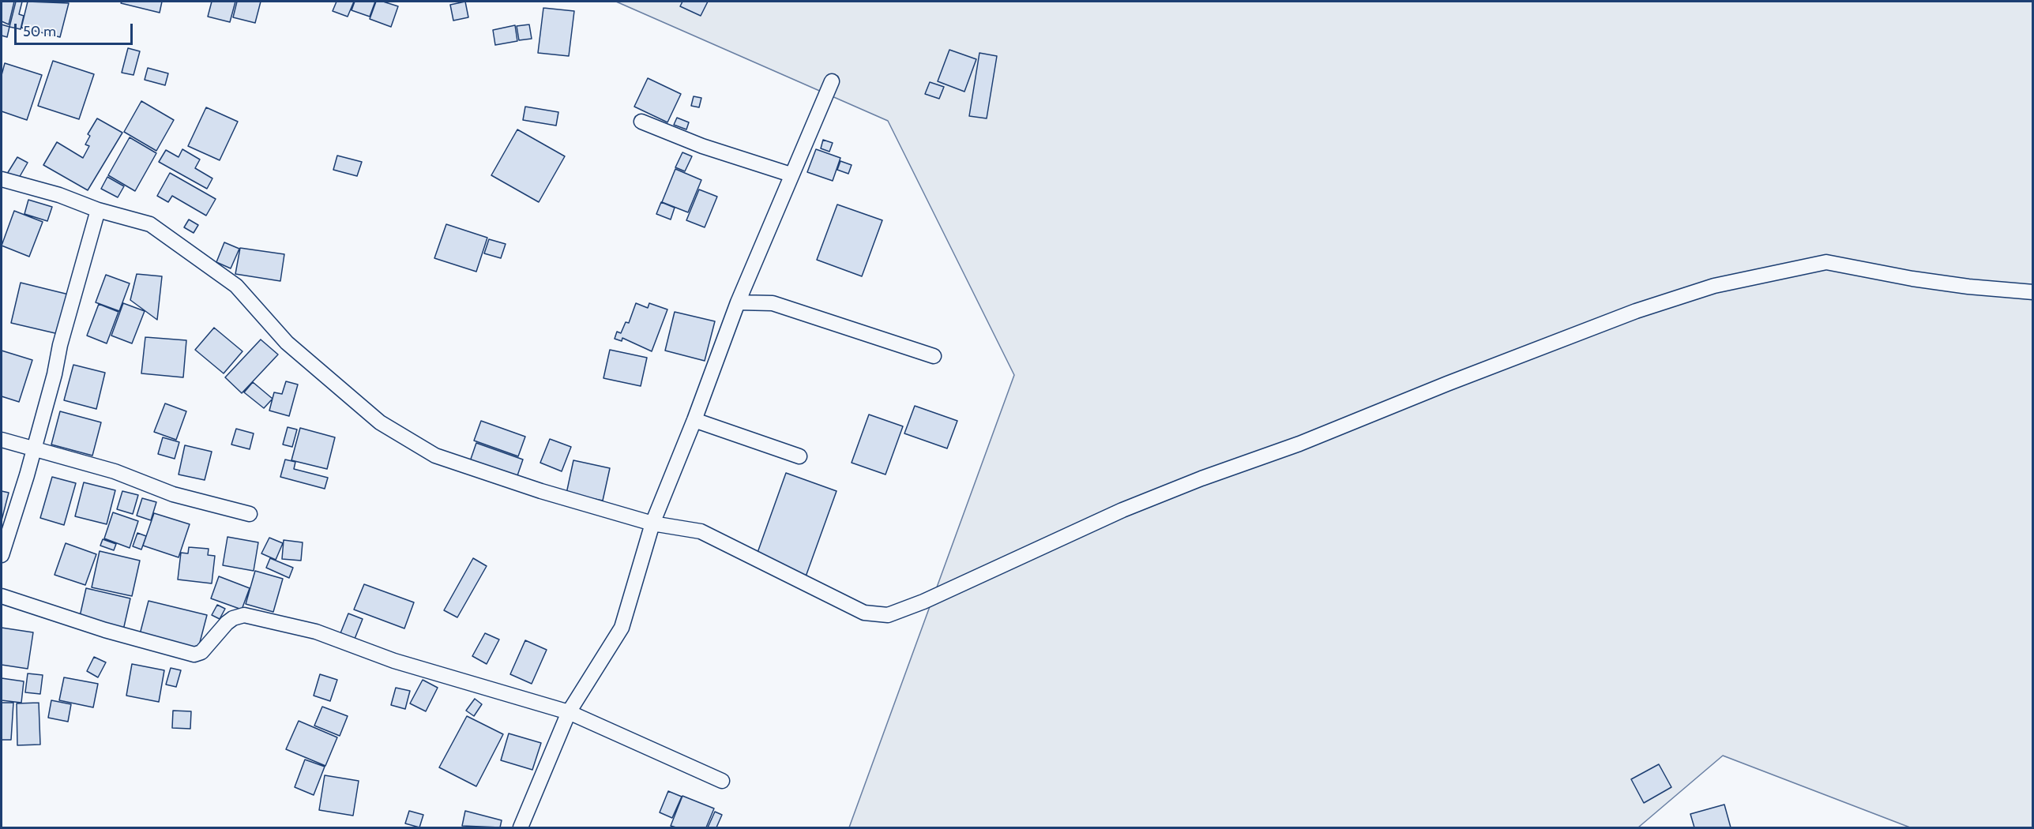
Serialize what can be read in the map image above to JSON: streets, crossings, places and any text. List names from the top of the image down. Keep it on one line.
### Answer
{"scale_bar":"50 m"}
